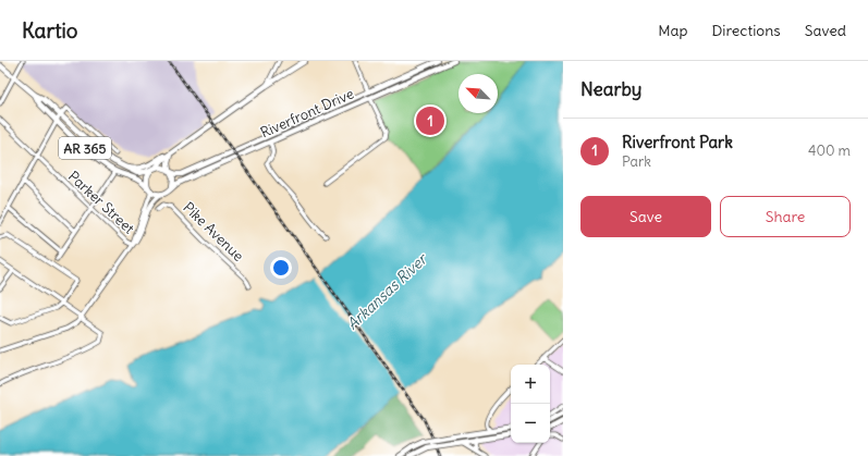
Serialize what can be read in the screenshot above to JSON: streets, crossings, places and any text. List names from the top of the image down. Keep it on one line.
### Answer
{"streets":{"main road":["Riverfront Drive","AR 365"],"street":["Parker Street","Pike Avenue"]},"crossings":[["Riverfront Drive","AR 365"]],"water":["Arkansas River"],"north":"top left","page":{"header":"Kartio","nav":["Map","Directions","Saved"],"heading":"Nearby","pins":"1","list":[{"mark":"1","name":"Riverfront Park","note":"Park","value":"400 m"}],"buttons":["Save","Share"],"map_buttons":["+","−"]}}
